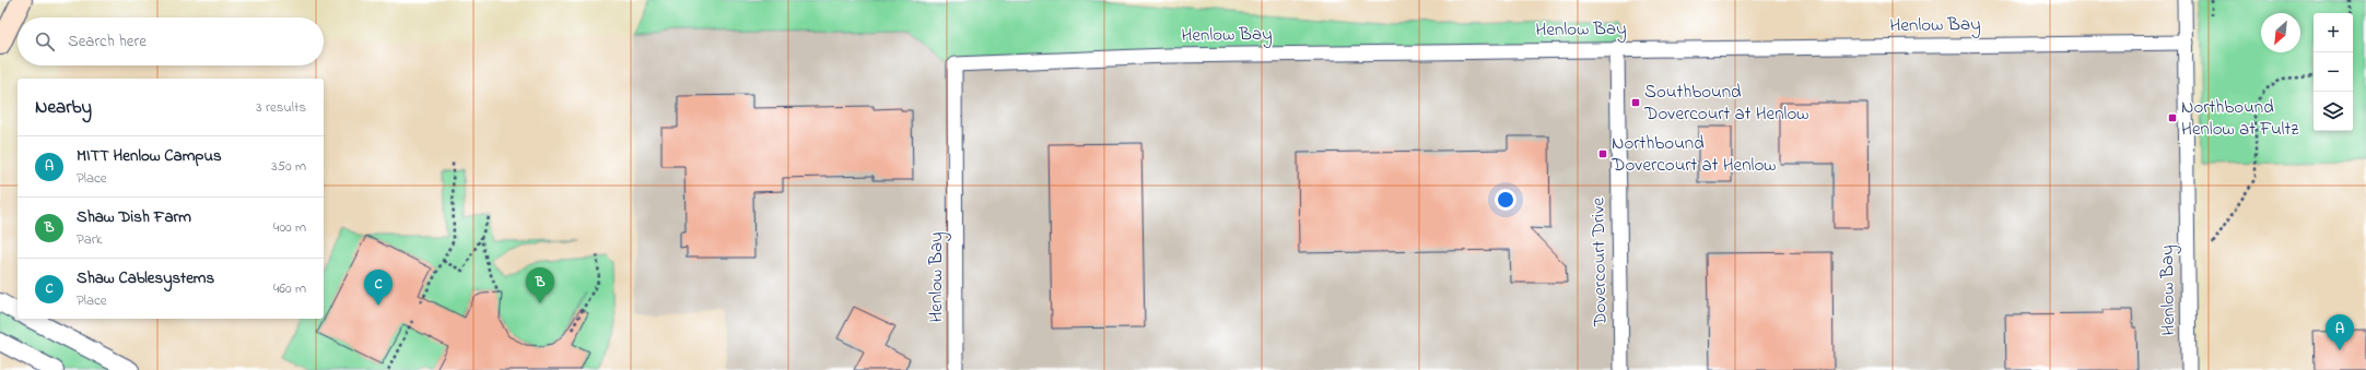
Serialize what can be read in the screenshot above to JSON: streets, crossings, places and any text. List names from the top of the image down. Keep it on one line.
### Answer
{"streets":{"street":["Henlow Bay","Dovercourt Drive"]},"crossings":[["Henlow Bay","Dovercourt Drive"]],"places":{"transit":["Southbound Dovercourt at Henlow","Northbound Henlow at Fultz","Northbound Dovercourt at Henlow"]},"north":"bottom left","page":{"map_buttons":["+","−"],"search":"Search here","heading":["Nearby","3 results"],"list":[{"mark":"A","name":"MITT Henlow Campus","note":"Place","value":"350 m"},{"mark":"B","name":"Shaw Dish Farm","note":"Park","value":"400 m"},{"mark":"C","name":"Shaw Cablesystems","note":"Place","value":"460 m"}],"pins":["B","C","A"]}}
